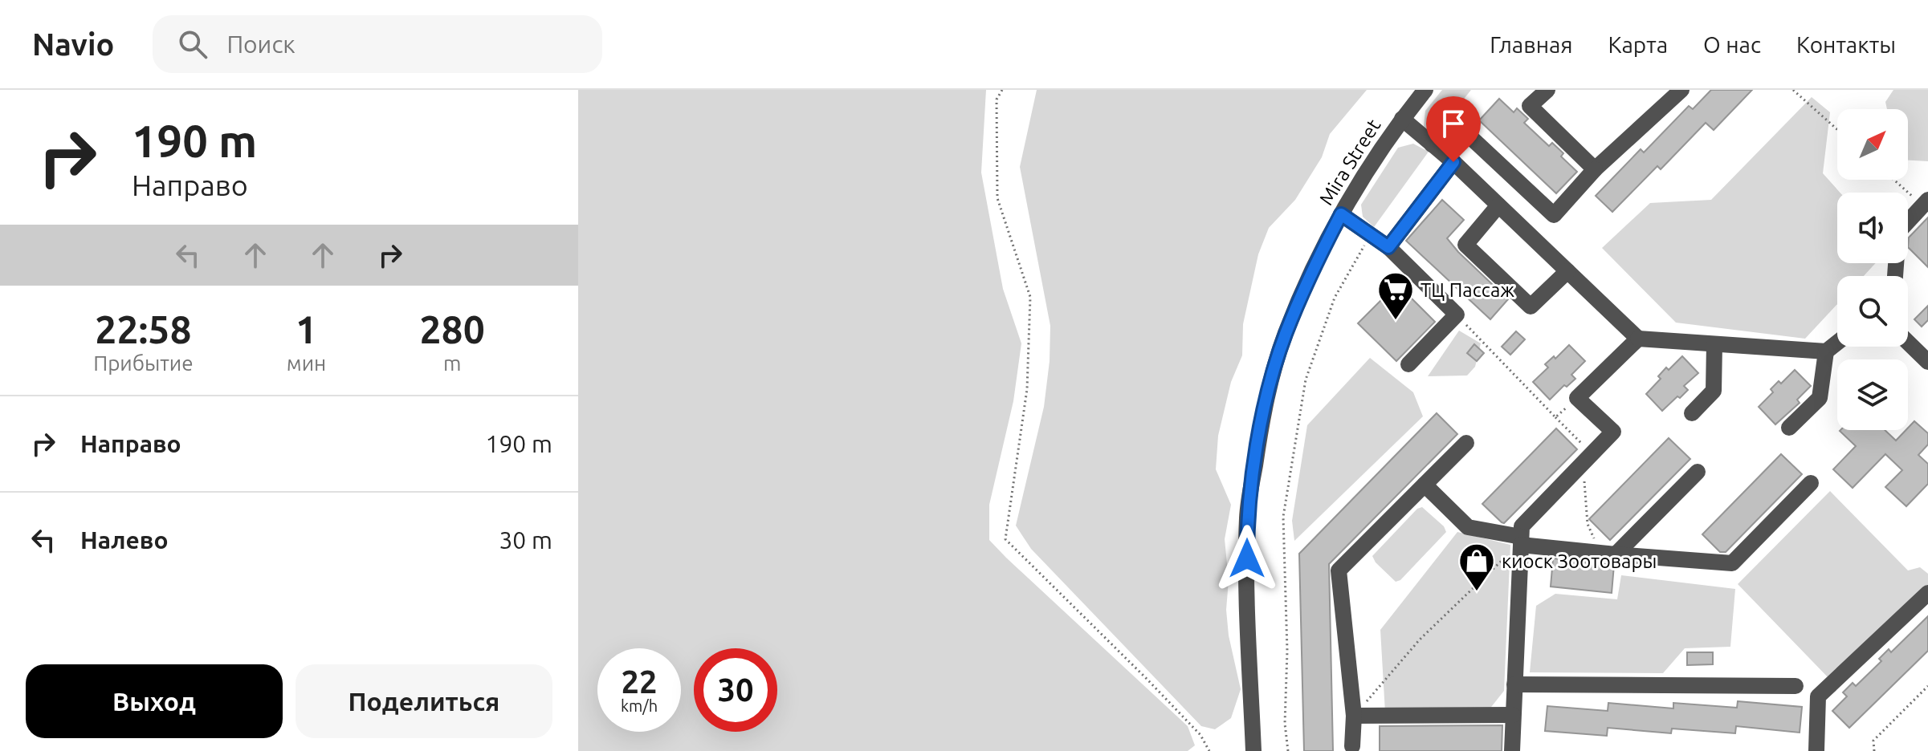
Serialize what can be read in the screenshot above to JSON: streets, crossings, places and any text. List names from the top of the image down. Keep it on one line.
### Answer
{"streets":{"street":["Mira Street"]},"places":{"supermarket":["ТЦ Пассаж"],"shop":["киоск Зоотовары"]},"north":"top right","page":{"header":"Navio","search":"Поиск","nav":["Главная","Карта","О нас","Контакты"],"turn":["190 m","Направо"],"eta":["22:58","Прибытие","1","мин","280","m"],"list":[{"name":"Направо","value":"190 m"},{"name":"Налево","value":"30 m"}],"speed":"22 km/h","limit":"30","buttons":["Выход","Поделиться"]}}
